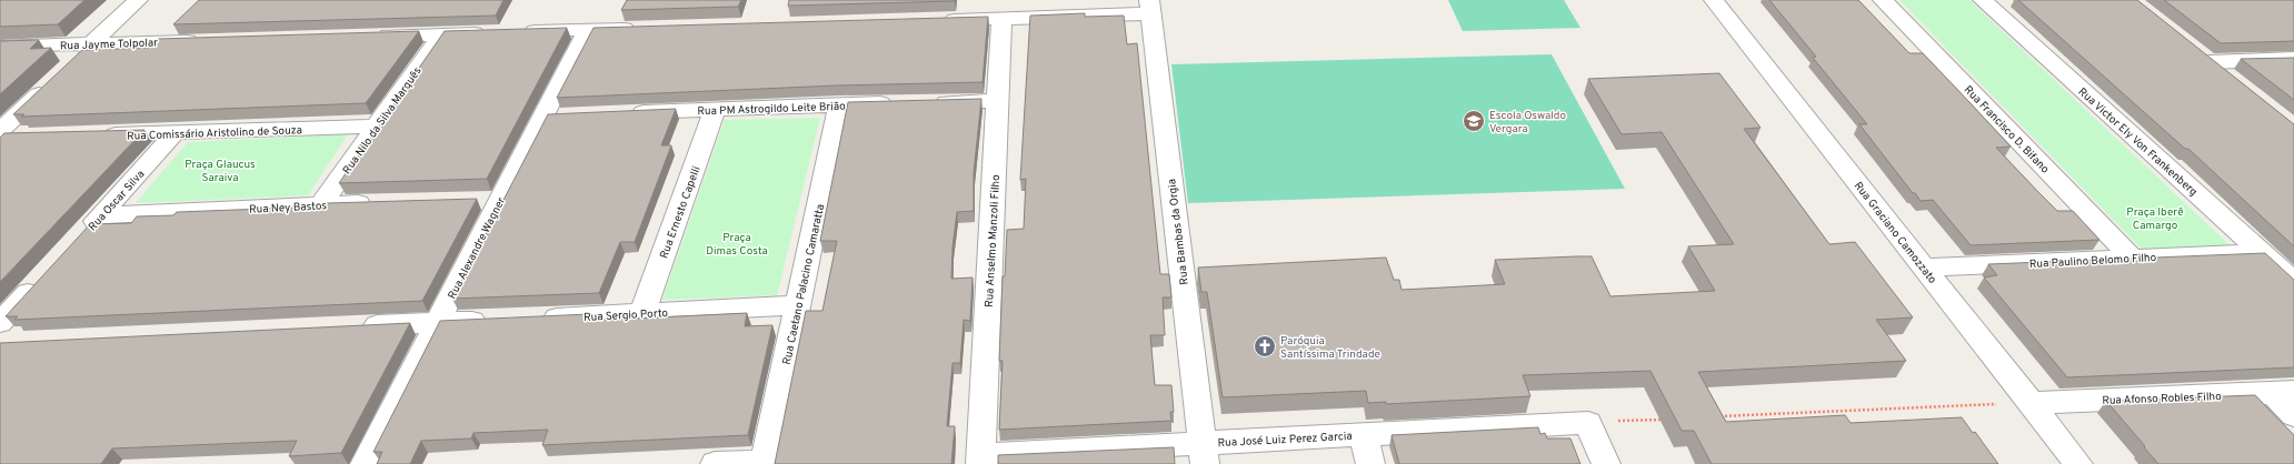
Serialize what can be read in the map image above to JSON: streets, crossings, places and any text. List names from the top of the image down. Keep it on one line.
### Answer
{"streets":{"street":["Rua Jayme Tolpolar","Rua PM Astrogildo Leite Brião","Rua Nilo da Silva Marquês","Rua Francisco D. Bifano","Rua Comissário Aristolino de Souza","Rua Victor Ely Von Frankenberg","Rua Oscar Silva","Rua Ney Bastos","Rua Ernesto Capelli","Rua Bambas da Orgia","Rua Graciano Camozzato","Rua Anselmo Manzoli Filho","Rua Alexandre Wagner","Rua Paulino Belomo Filho","Rua Caetano Palacino Camaratta","Rua Sergio Porto","Rua Afonso Robles Filho","Rua José Luiz Perez Garcia"]},"crossings":[["Rua PM Astrogildo Leite Brião","Rua Ernesto Capelli"],["Rua PM Astrogildo Leite Brião","Rua Caetano Palacino Camaratta"],["Rua Nilo da Silva Marquês","Rua Comissário Aristolino de Souza"],["Rua Nilo da Silva Marquês","Rua Ney Bastos"],["Rua Francisco D. Bifano","Rua Paulino Belomo Filho"],["Rua Comissário Aristolino de Souza","Rua Oscar Silva"],["Rua Victor Ely Von Frankenberg","Rua Paulino Belomo Filho"],["Rua Oscar Silva","Rua Ney Bastos"],["Rua Ernesto Capelli","Rua Sergio Porto"],["Rua Bambas da Orgia","Rua José Luiz Perez Garcia"],["Rua Graciano Camozzato","Rua Paulino Belomo Filho"],["Rua Graciano Camozzato","Rua Afonso Robles Filho"],["Rua Anselmo Manzoli Filho","Rua José Luiz Perez Garcia"],["Rua Caetano Palacino Camaratta","Rua Sergio Porto"]],"parks":["Praça Glaucus Saraiva","Praça Iberê Camargo","Praça Dimas Costa"],"places":{"school or university":["Escola Oswaldo Vergara"],"church":["Paróquia Santíssima Trindade"]}}
